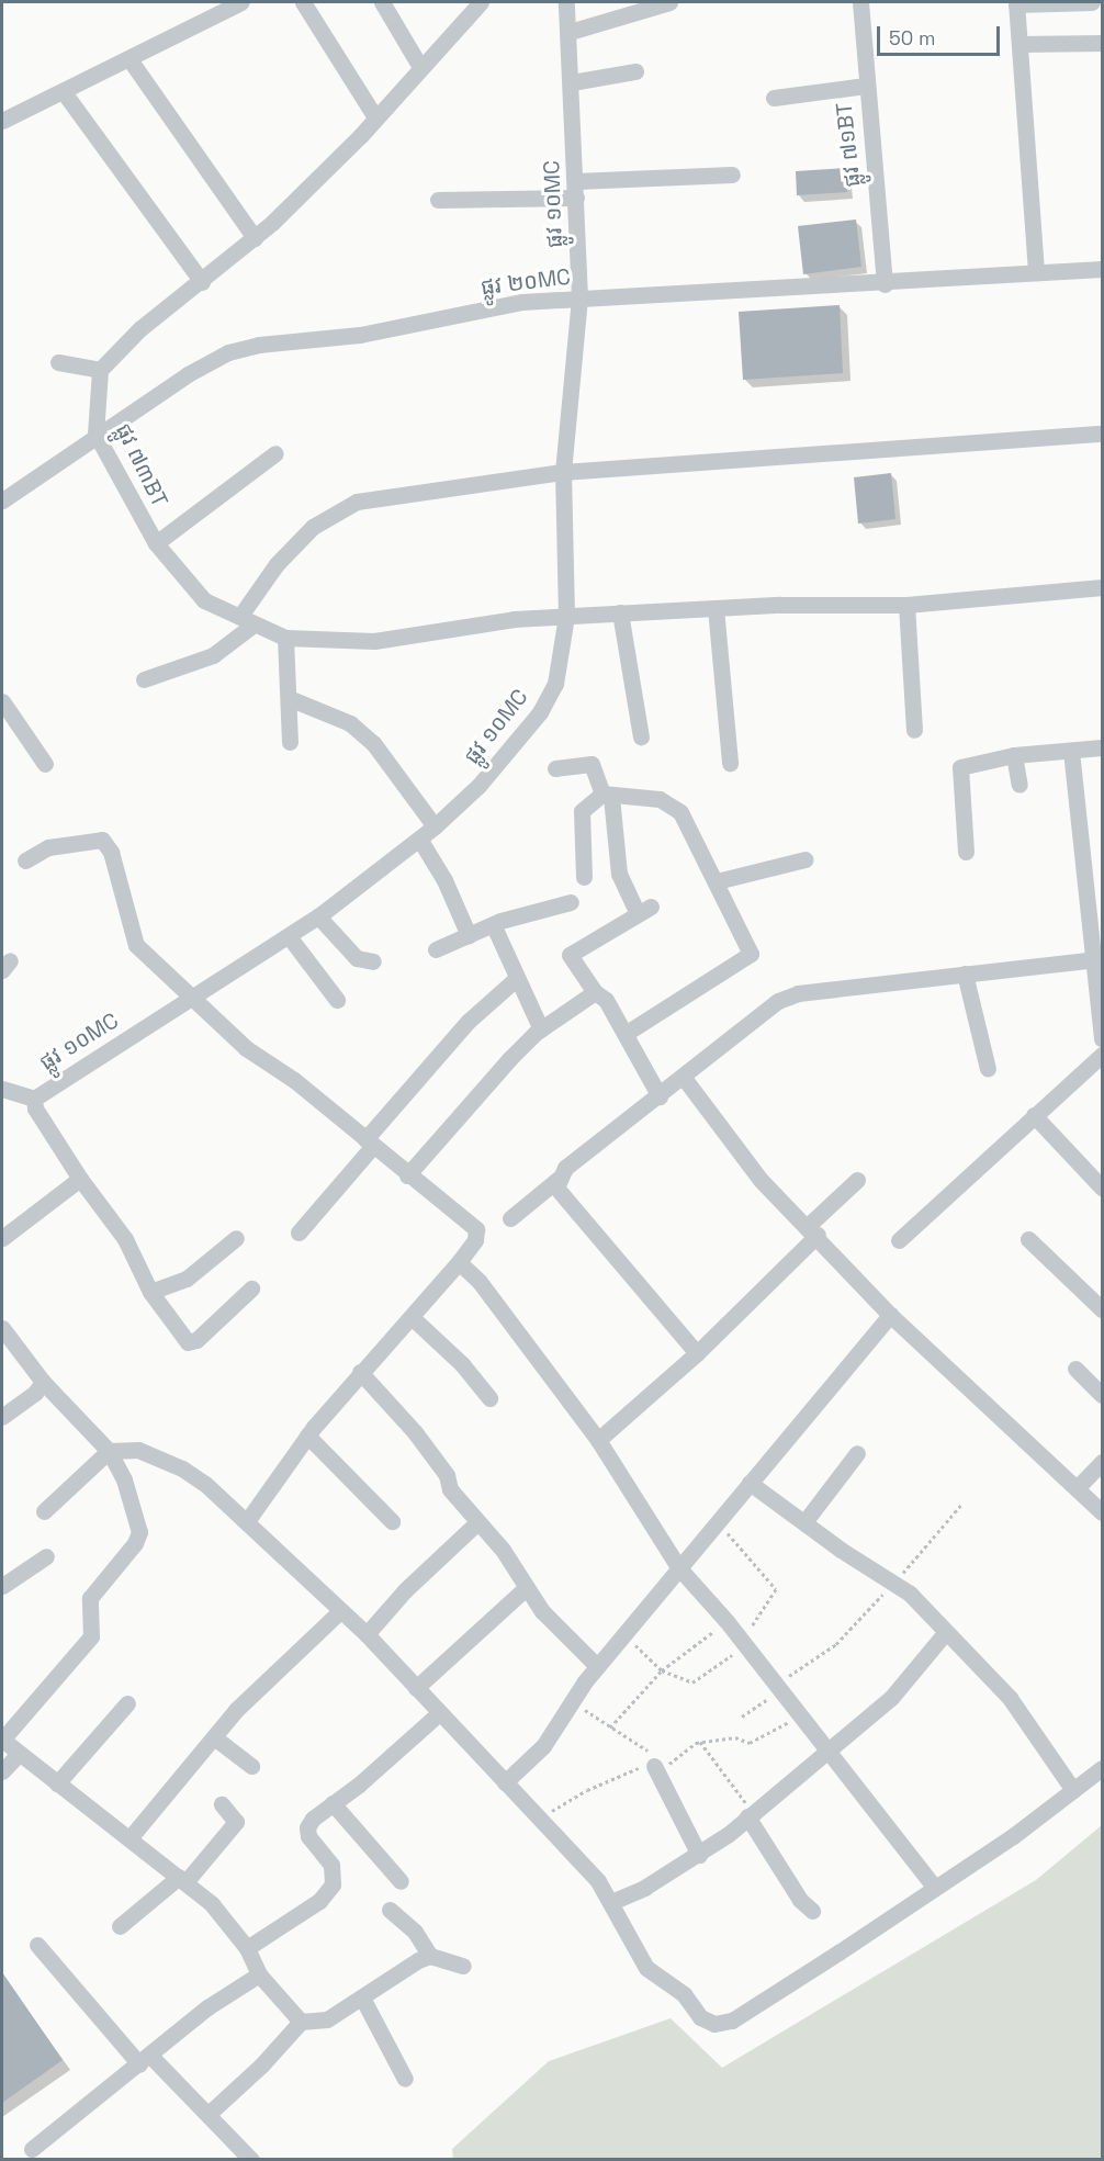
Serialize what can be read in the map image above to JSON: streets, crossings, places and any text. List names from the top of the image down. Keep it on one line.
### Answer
{"streets":{"street":["ផ្លូវ ៧១BT","ផ្លូវ ១០MC","ផ្លូវ ២០MC","ផ្លូវ ៧៣BT"]},"crossings":[["ផ្លូវ ៧១BT","ផ្លូវ ២០MC"],["ផ្លូវ ១០MC","ផ្លូវ ២០MC"],["ផ្លូវ ១០MC","ផ្លូវ ៧៣BT"],["ផ្លូវ ២០MC","ផ្លូវ ៧៣BT"]],"scale_bar":"50 m"}
